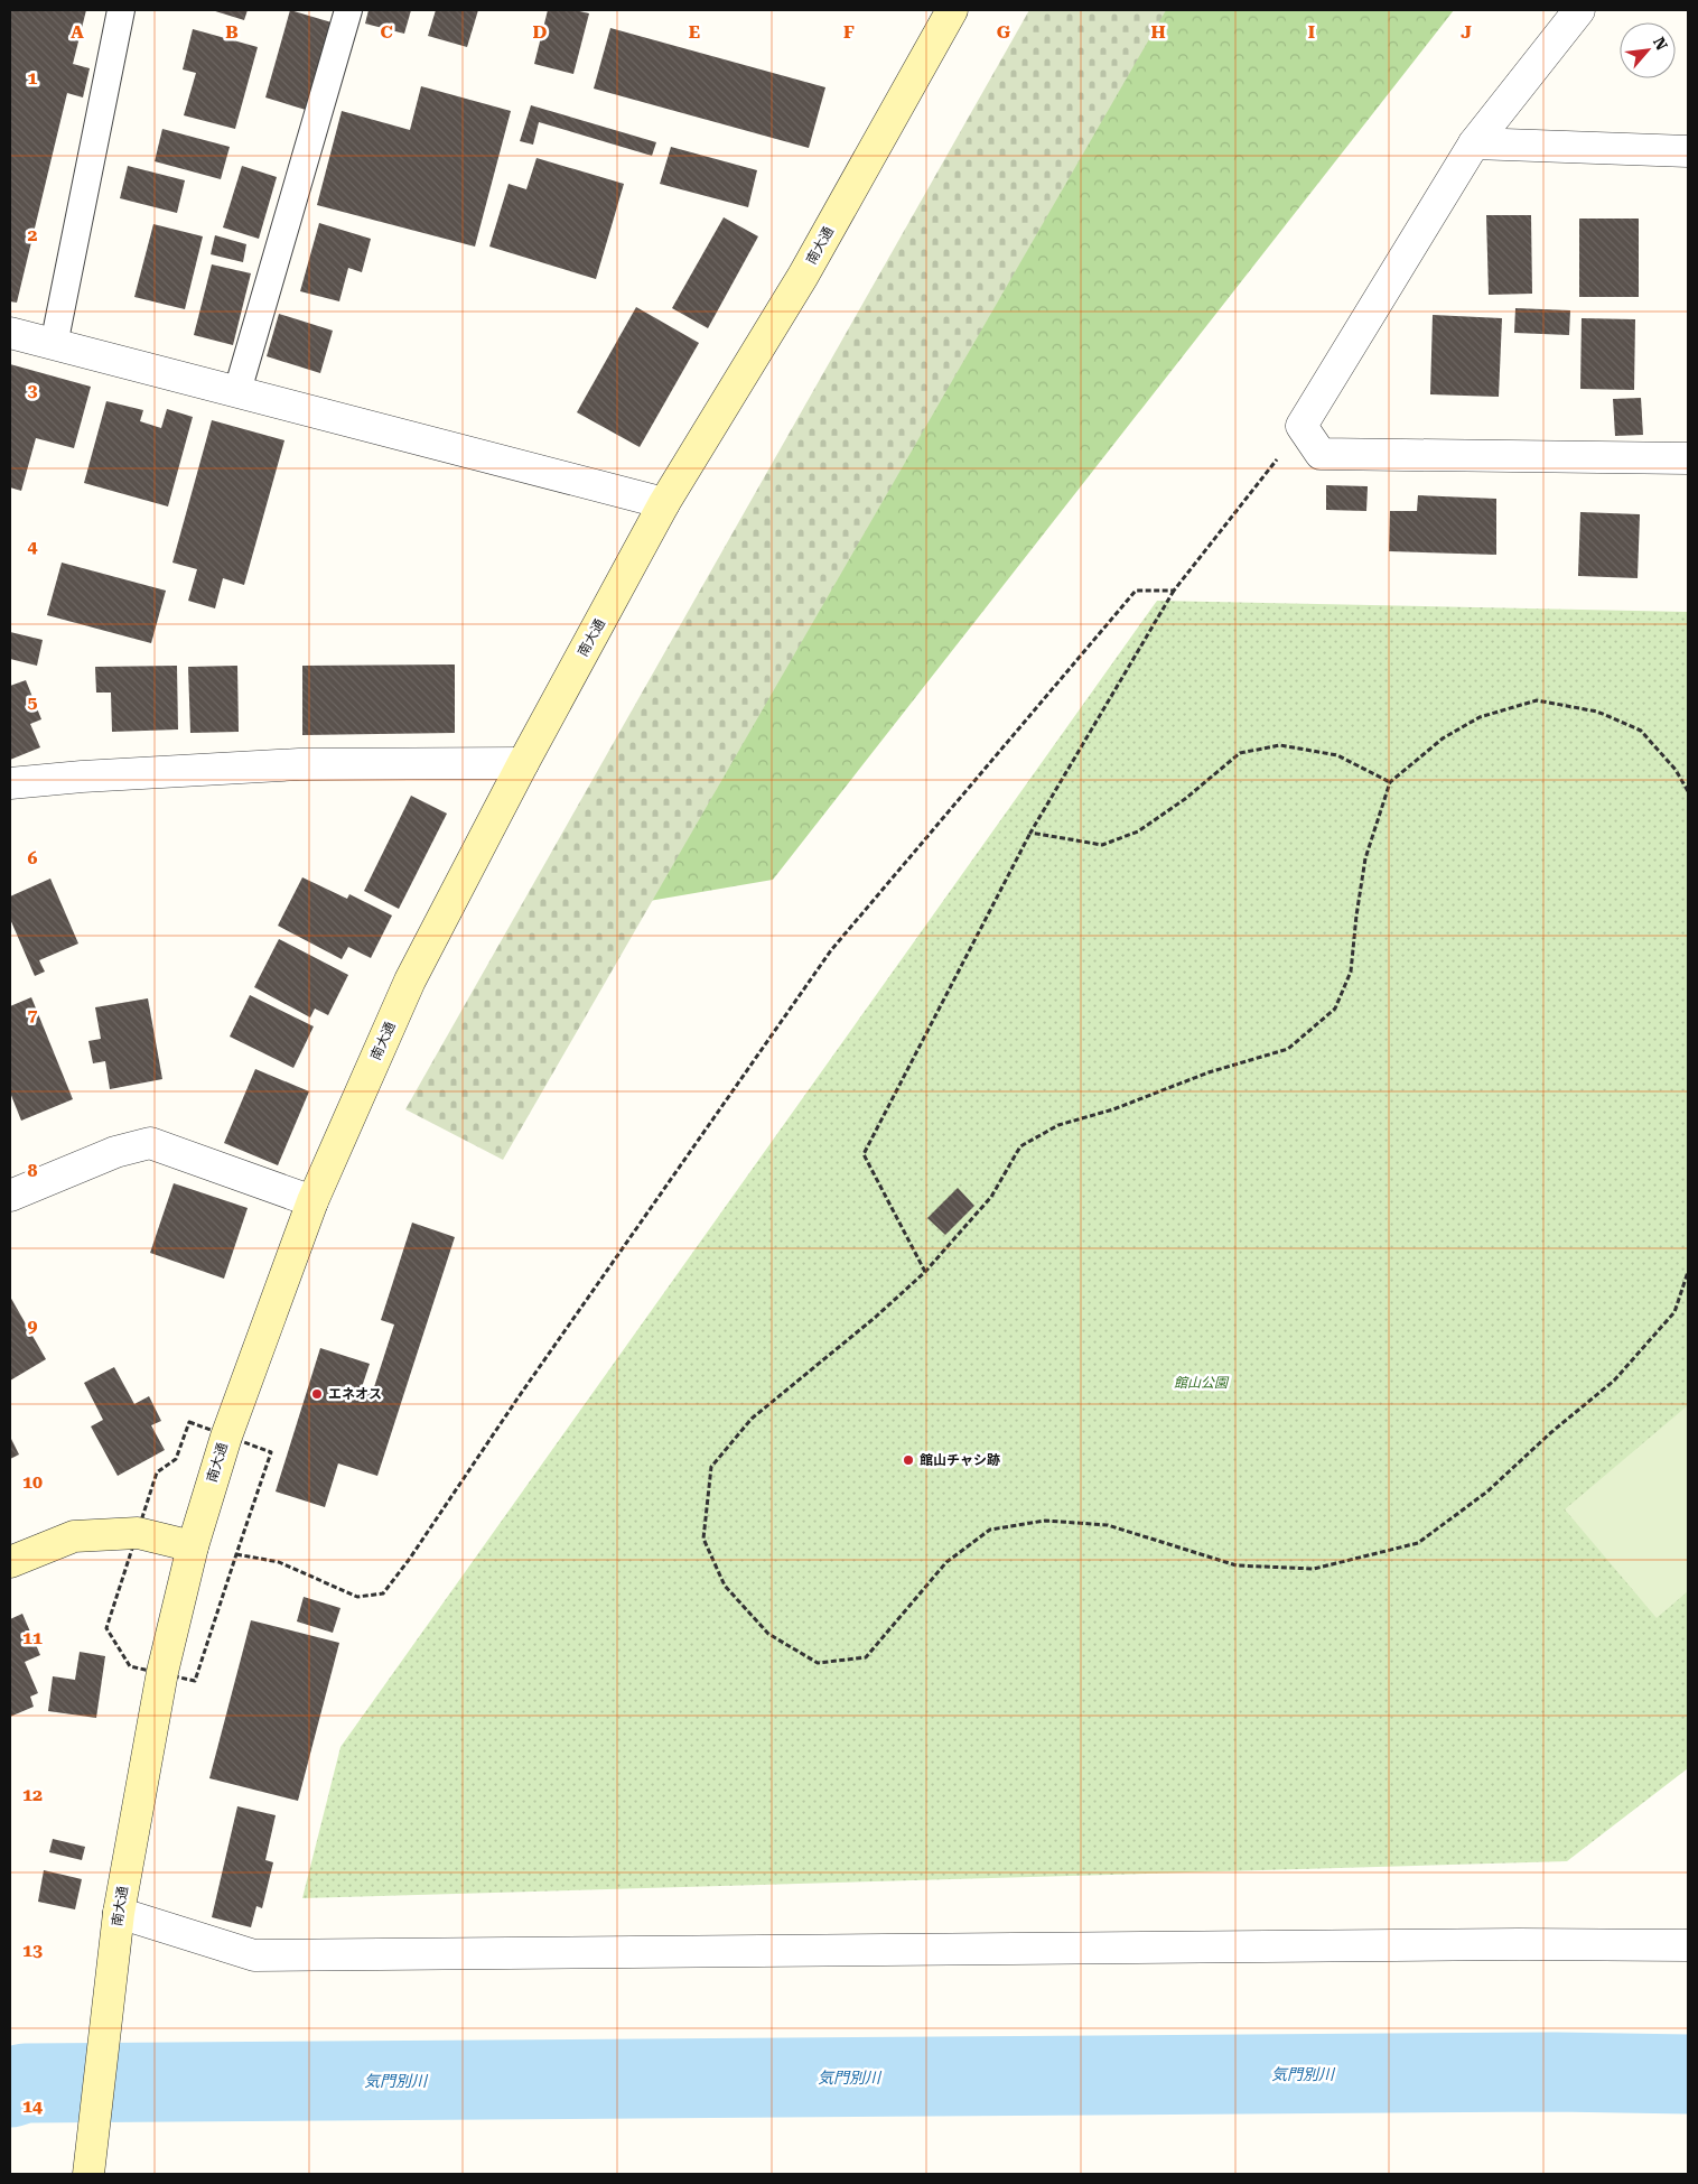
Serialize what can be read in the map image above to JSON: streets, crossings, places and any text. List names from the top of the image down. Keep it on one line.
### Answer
{"streets":{"street":["南大通"]},"water":["気門別川"],"parks":["館山公園"],"places":["エネオス","館山チャシ跡"],"north":"top right","grid":{"columns":["A","B","C","D","E","F","G","H","I","J"],"rows":["1","2","3","4","5","6","7","8","9","10","11","12","13","14"]}}
